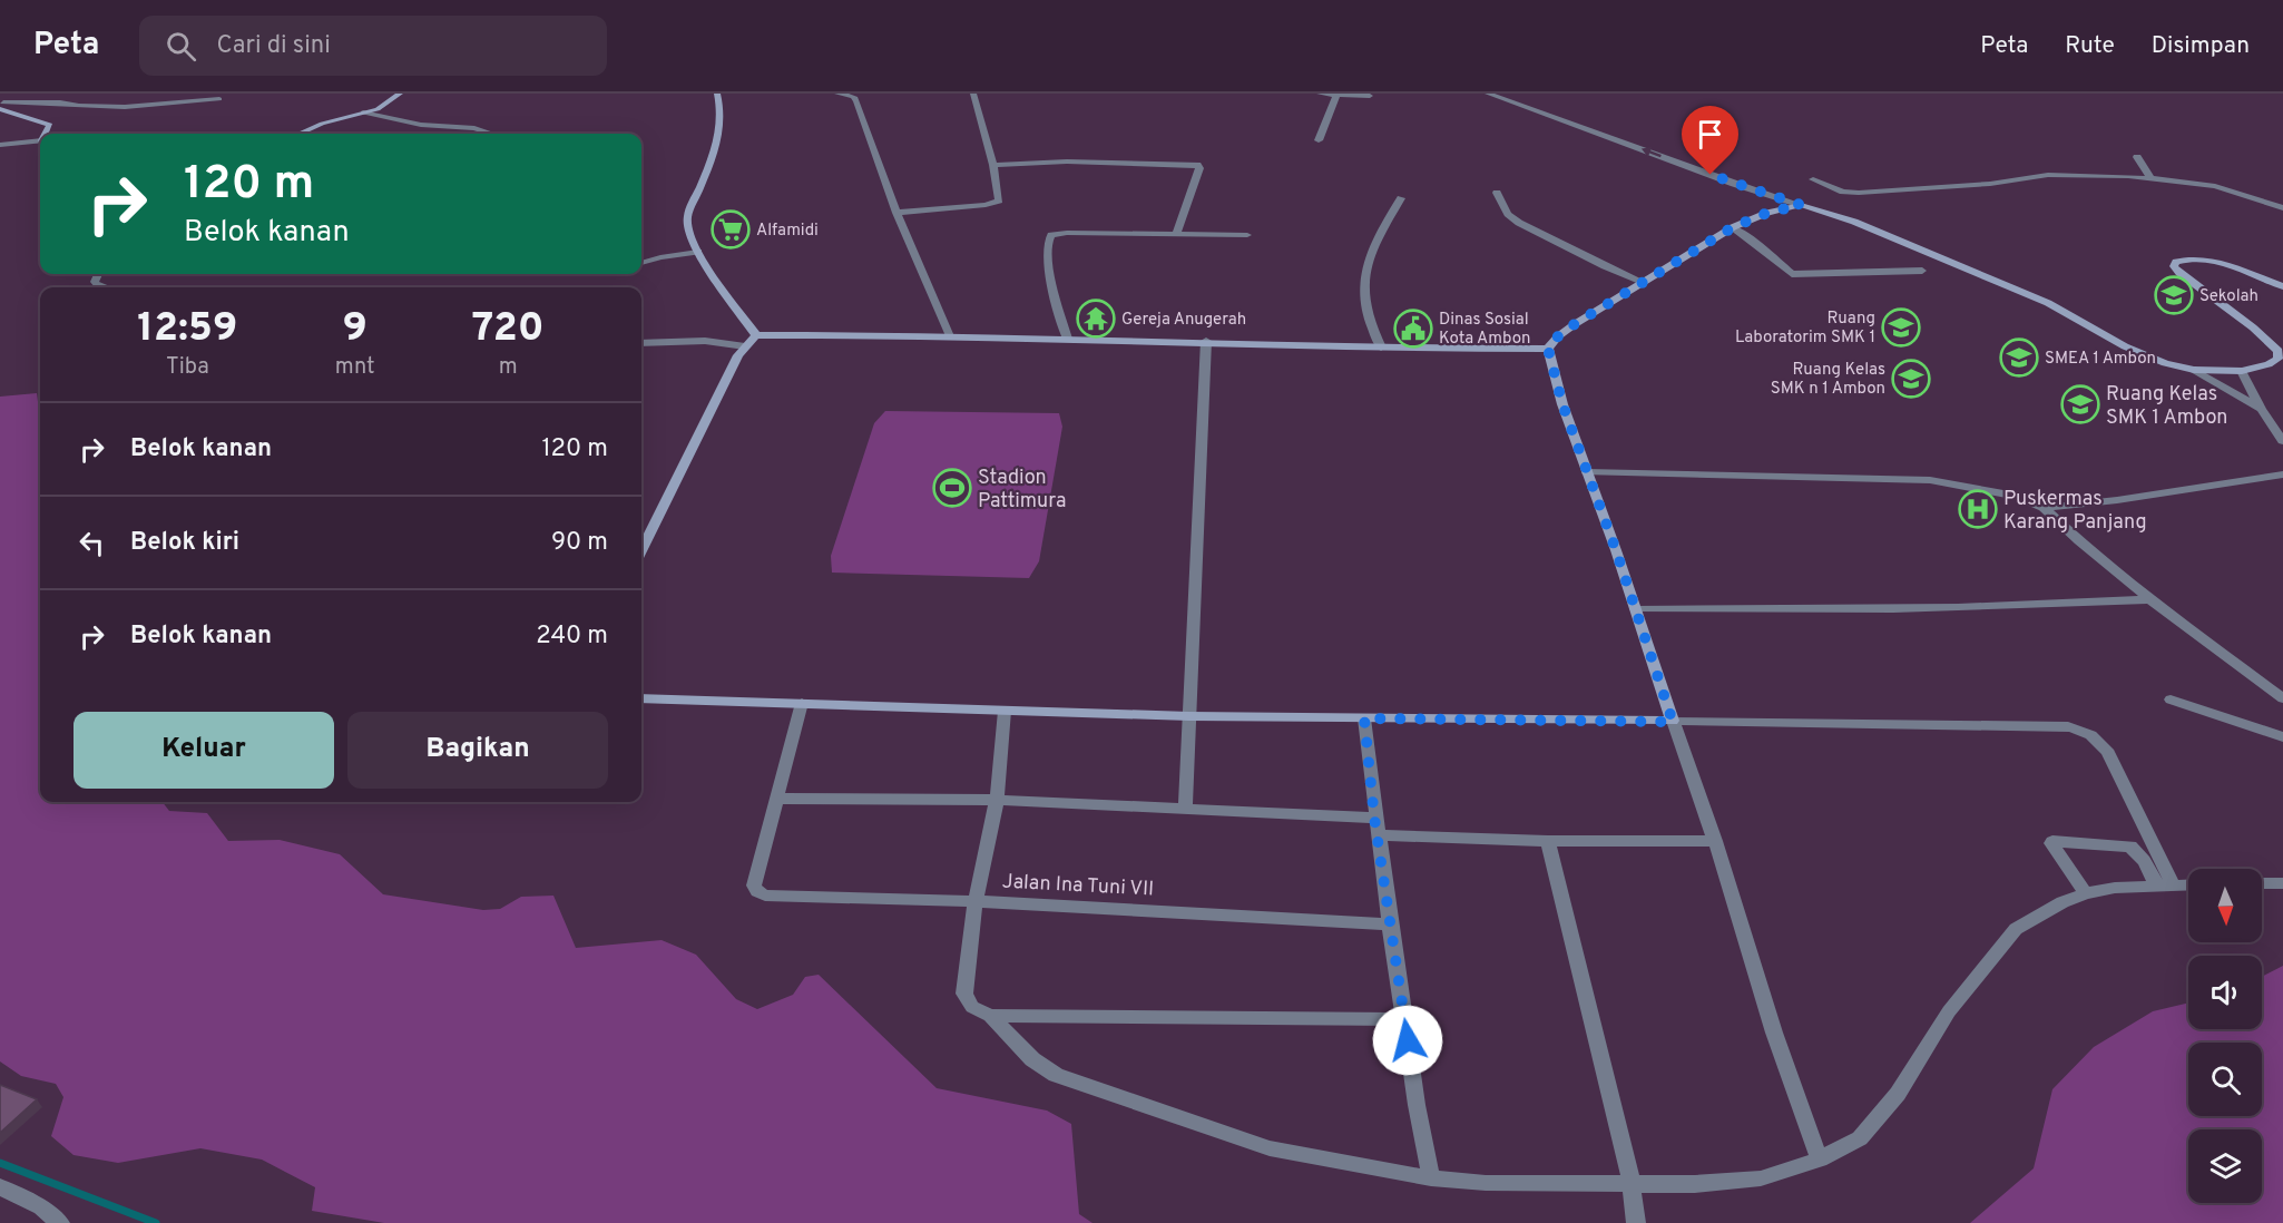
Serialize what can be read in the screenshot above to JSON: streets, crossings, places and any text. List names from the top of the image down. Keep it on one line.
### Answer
{"streets":{"street":["Jalan Ina Tuni VII"]},"places":{"supermarket":["Alfamidi"],"school or university":["Sekolah","Ruang Laboratorim SMK 1","SMEA 1 Ambon","Ruang Kelas SMK n 1 Ambon","Ruang Kelas SMK 1 Ambon"],"temple":["Gereja Anugerah"],"public building":["Dinas Sosial Kota Ambon"],"sports":["Stadion Pattimura"],"hospital":["Puskermas Karang Panjang"]},"north":"bottom","page":{"header":"Peta","search":"Cari di sini","nav":["Peta","Rute","Disimpan"],"turn":["120 m","Belok kanan"],"eta":["12:59","Tiba","9","mnt","720","m"],"list":[{"name":"Belok kanan","value":"120 m"},{"name":"Belok kiri","value":"90 m"},{"name":"Belok kanan","value":"240 m"}],"buttons":["Keluar","Bagikan"]}}
